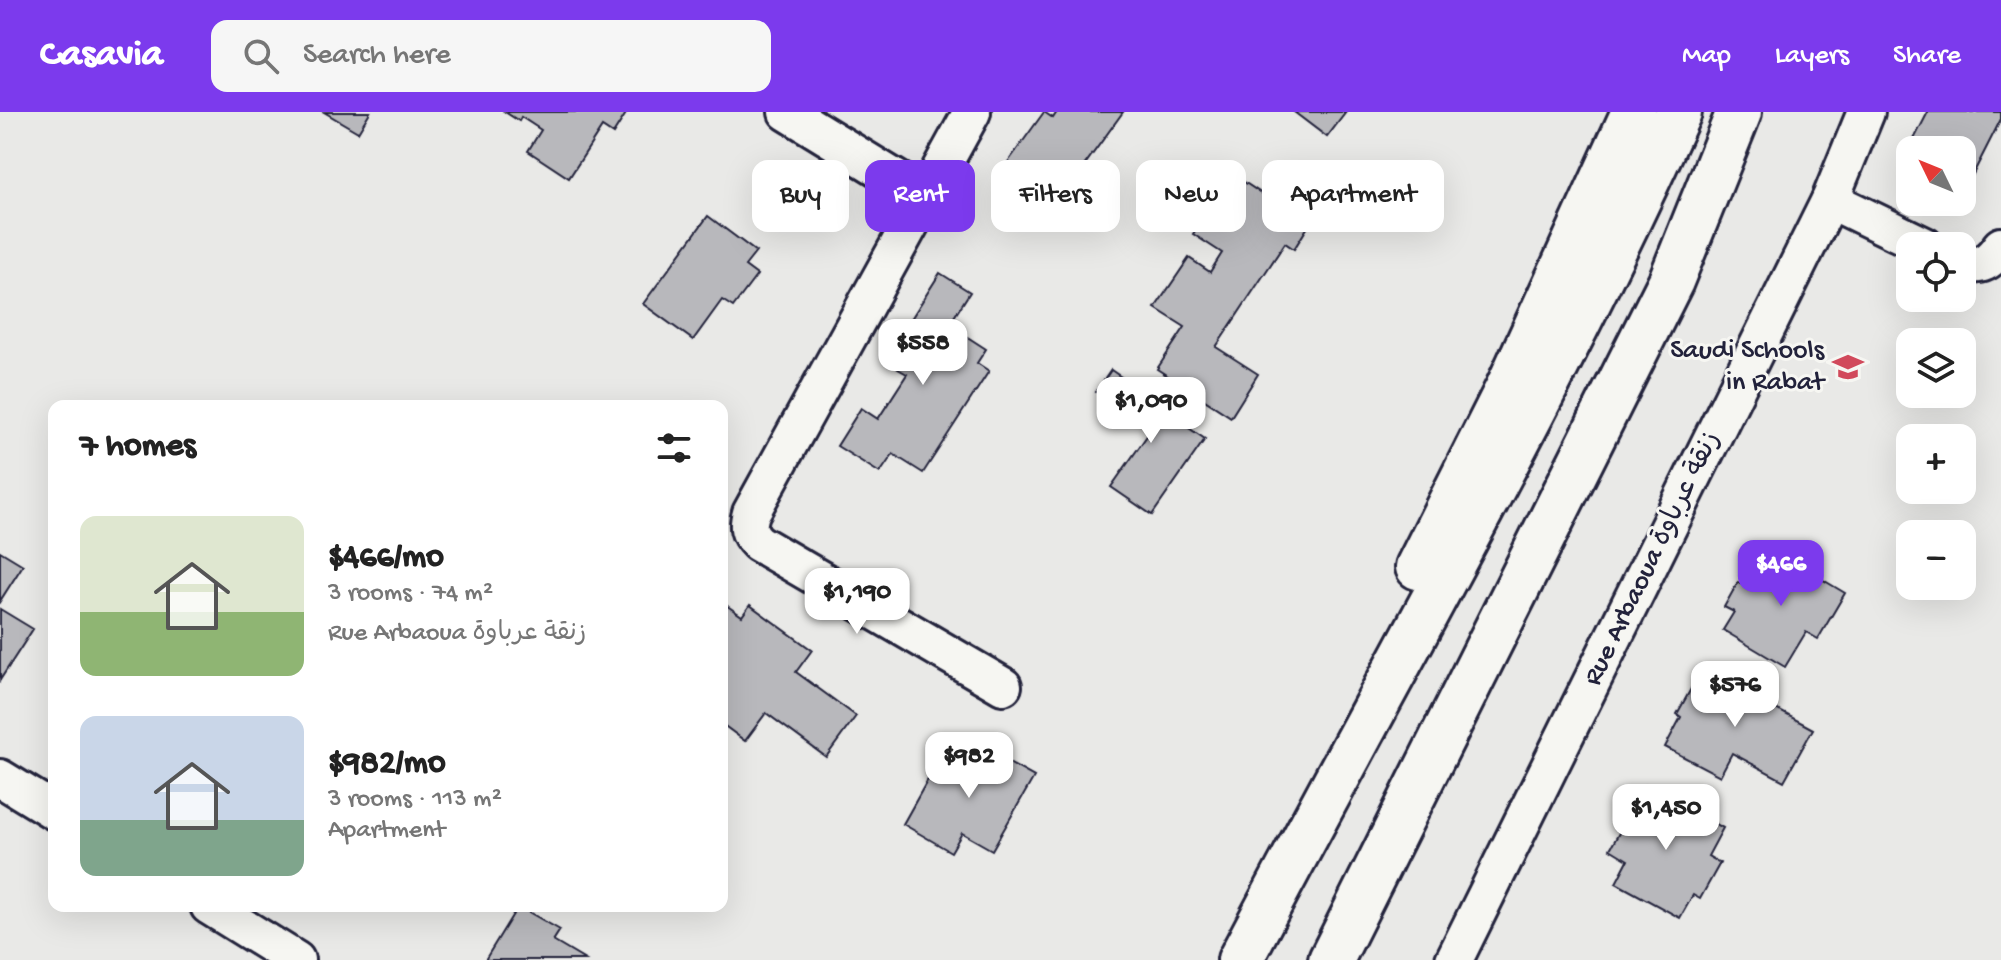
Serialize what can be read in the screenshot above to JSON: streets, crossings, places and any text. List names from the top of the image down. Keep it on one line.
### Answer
{"streets":{"street":["Rue Arbaoua زنقة عرباوة"]},"places":{"school or university":["Saudi Schools in Rabat"]},"north":"top left","page":{"header":"Casavia","search":"Search here","nav":["Map","Layers","Share"],"map_buttons":["+","−"],"chip":["Buy","Rent","Filters","New","Apartment"],"price":["$558","$1,090","$466","$1,190","$576","$982","$1,450"],"heading":"7 homes","list":[{"name":"$466/mo","note":"3 rooms · 74 m² · Rue Arbaoua زنقة عرباوة"},{"name":"$982/mo","note":"3 rooms · 113 m² · Apartment"}]}}
